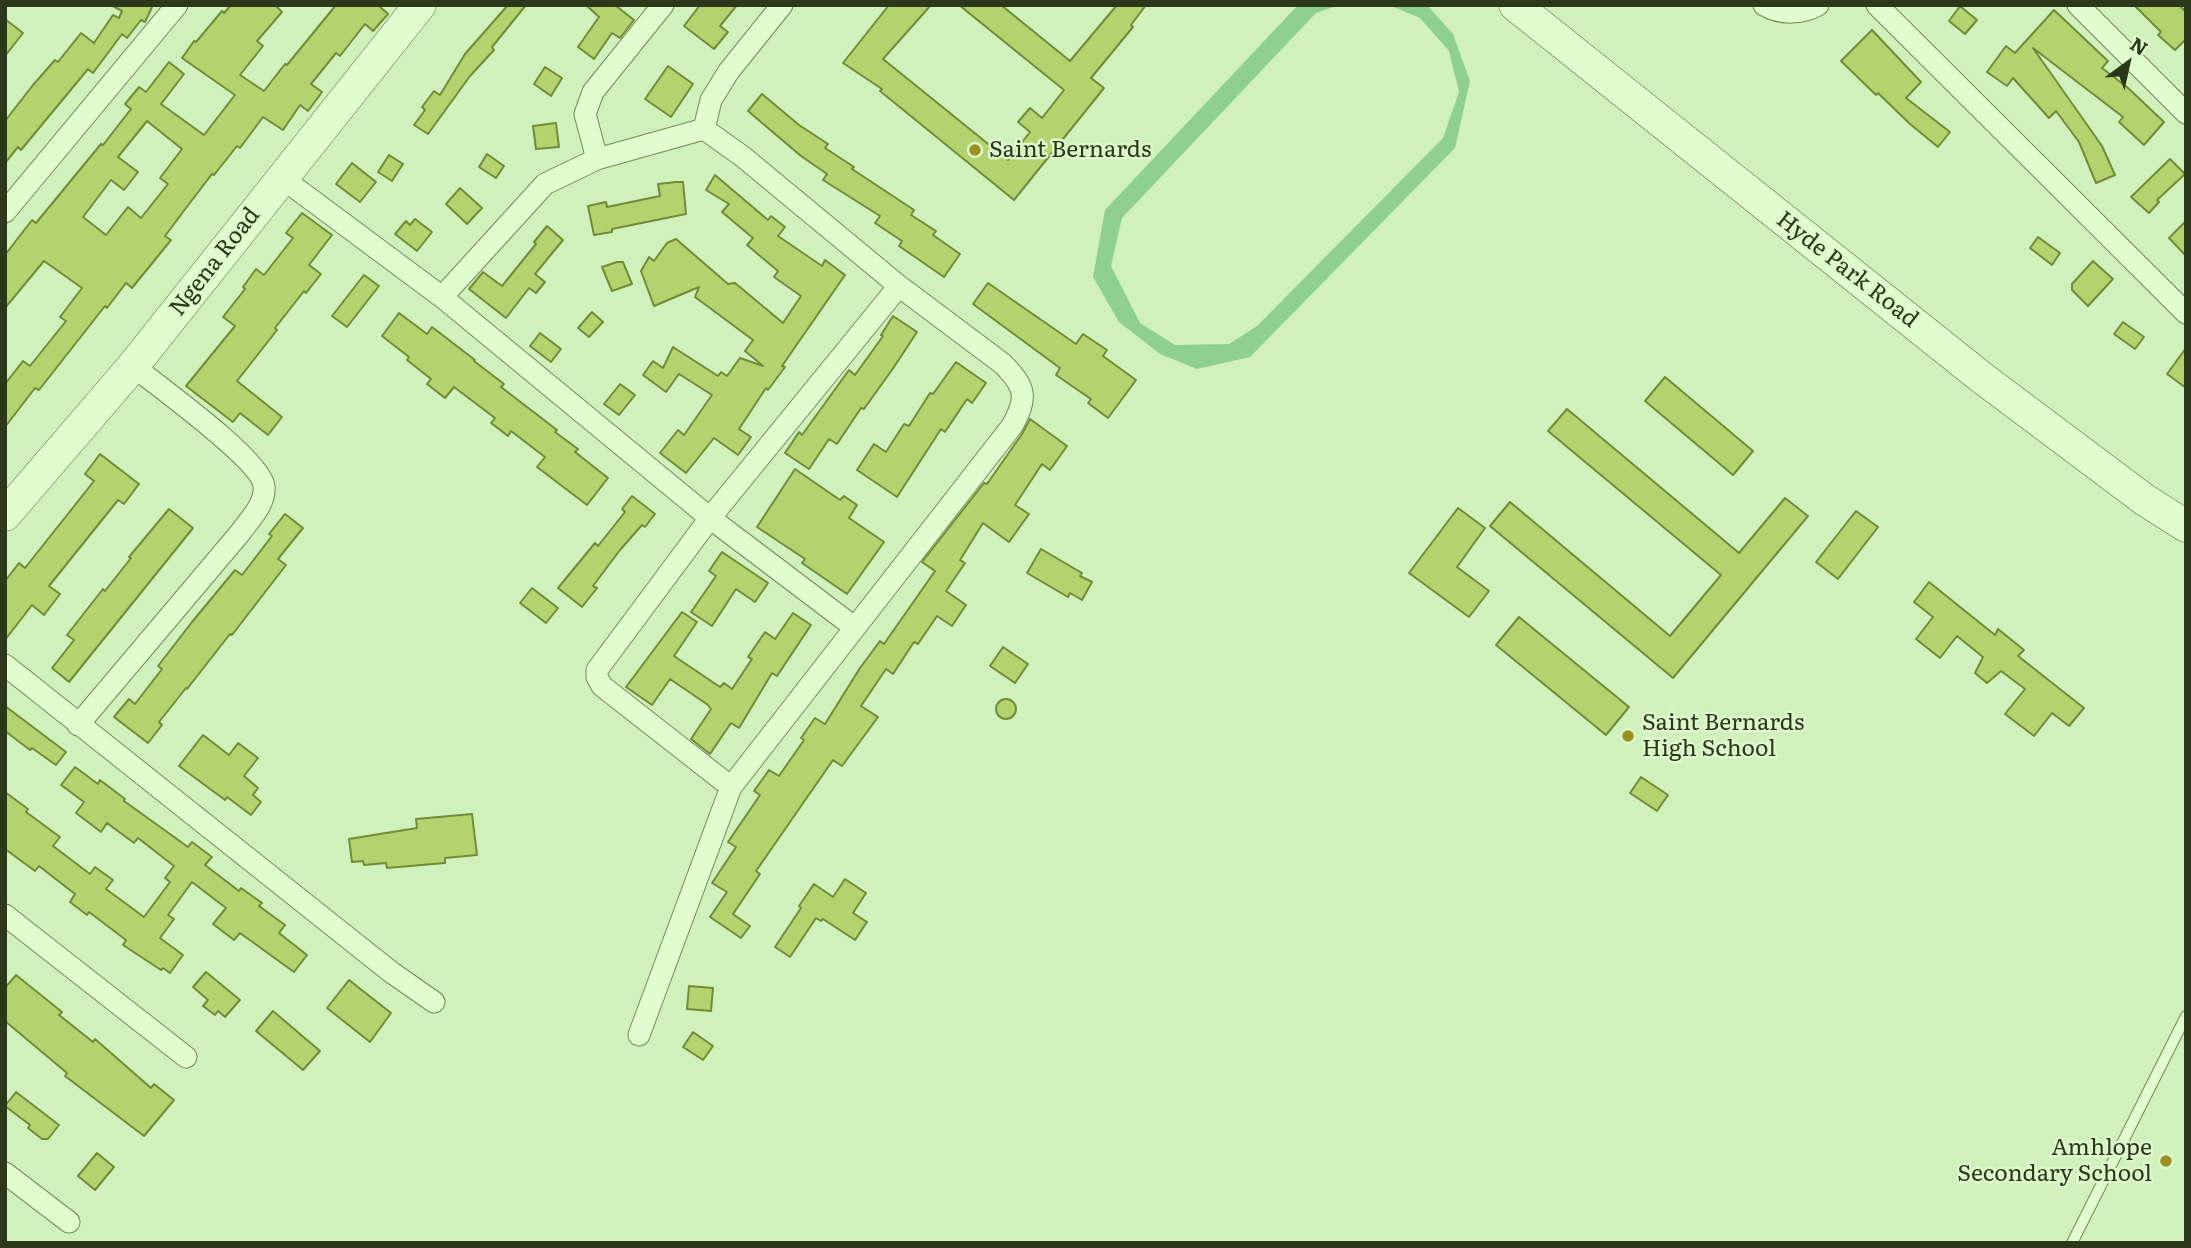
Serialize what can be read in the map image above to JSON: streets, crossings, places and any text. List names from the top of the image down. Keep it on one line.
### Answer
{"streets":{"street":["Ngena Road","Hyde Park Road"]},"places":["Saint Bernards","Saint Bernards High School","Amhlope Secondary School"],"north":"top right"}
